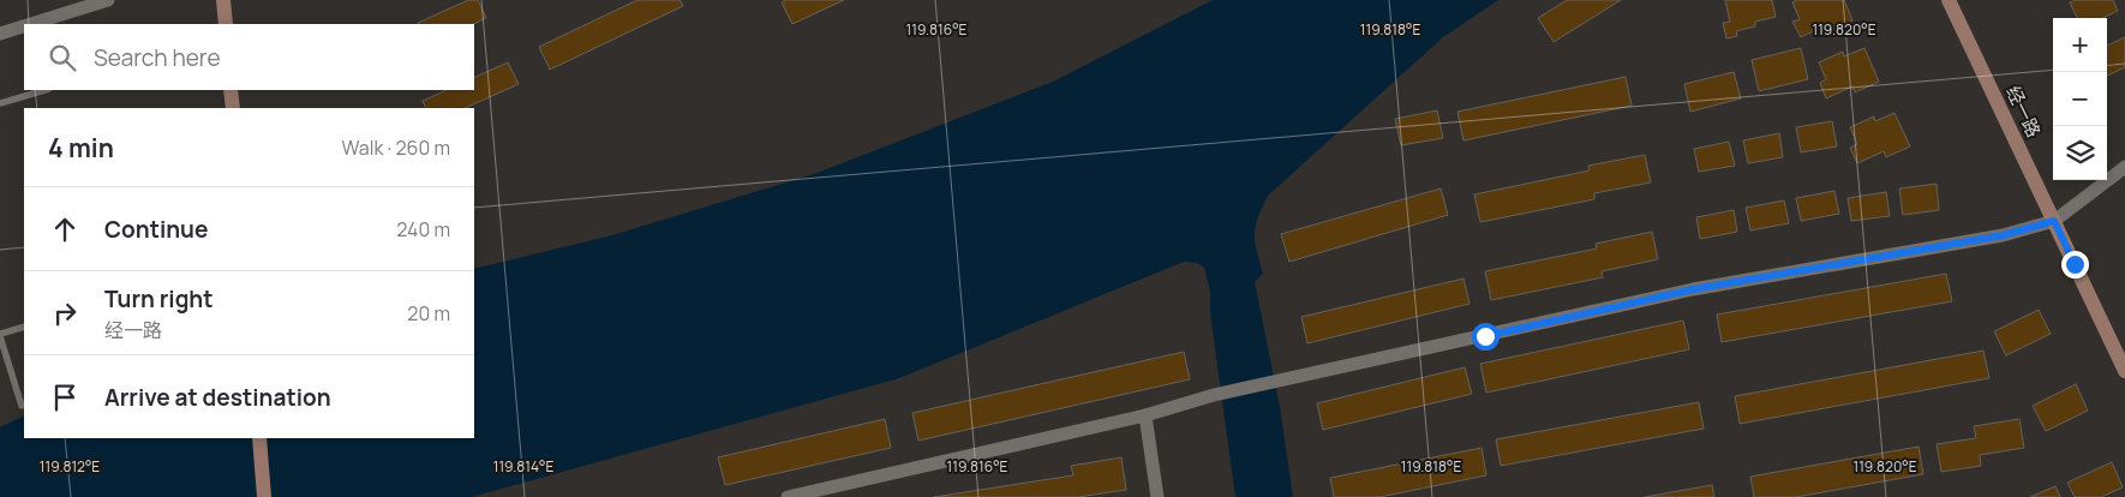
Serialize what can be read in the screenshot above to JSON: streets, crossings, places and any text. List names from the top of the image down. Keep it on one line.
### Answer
{"streets":{"street":["经一路"]},"page":{"map_buttons":["+","−"],"search":"Search here","heading":["4 min","Walk · 260 m"],"list":[["Continue","240 m"],["Turn right","经一路","20 m"],"Arrive at destination"]},"coordinates":["119.816°E","119.818°E","119.820°E","119.812°E","119.814°E"]}
